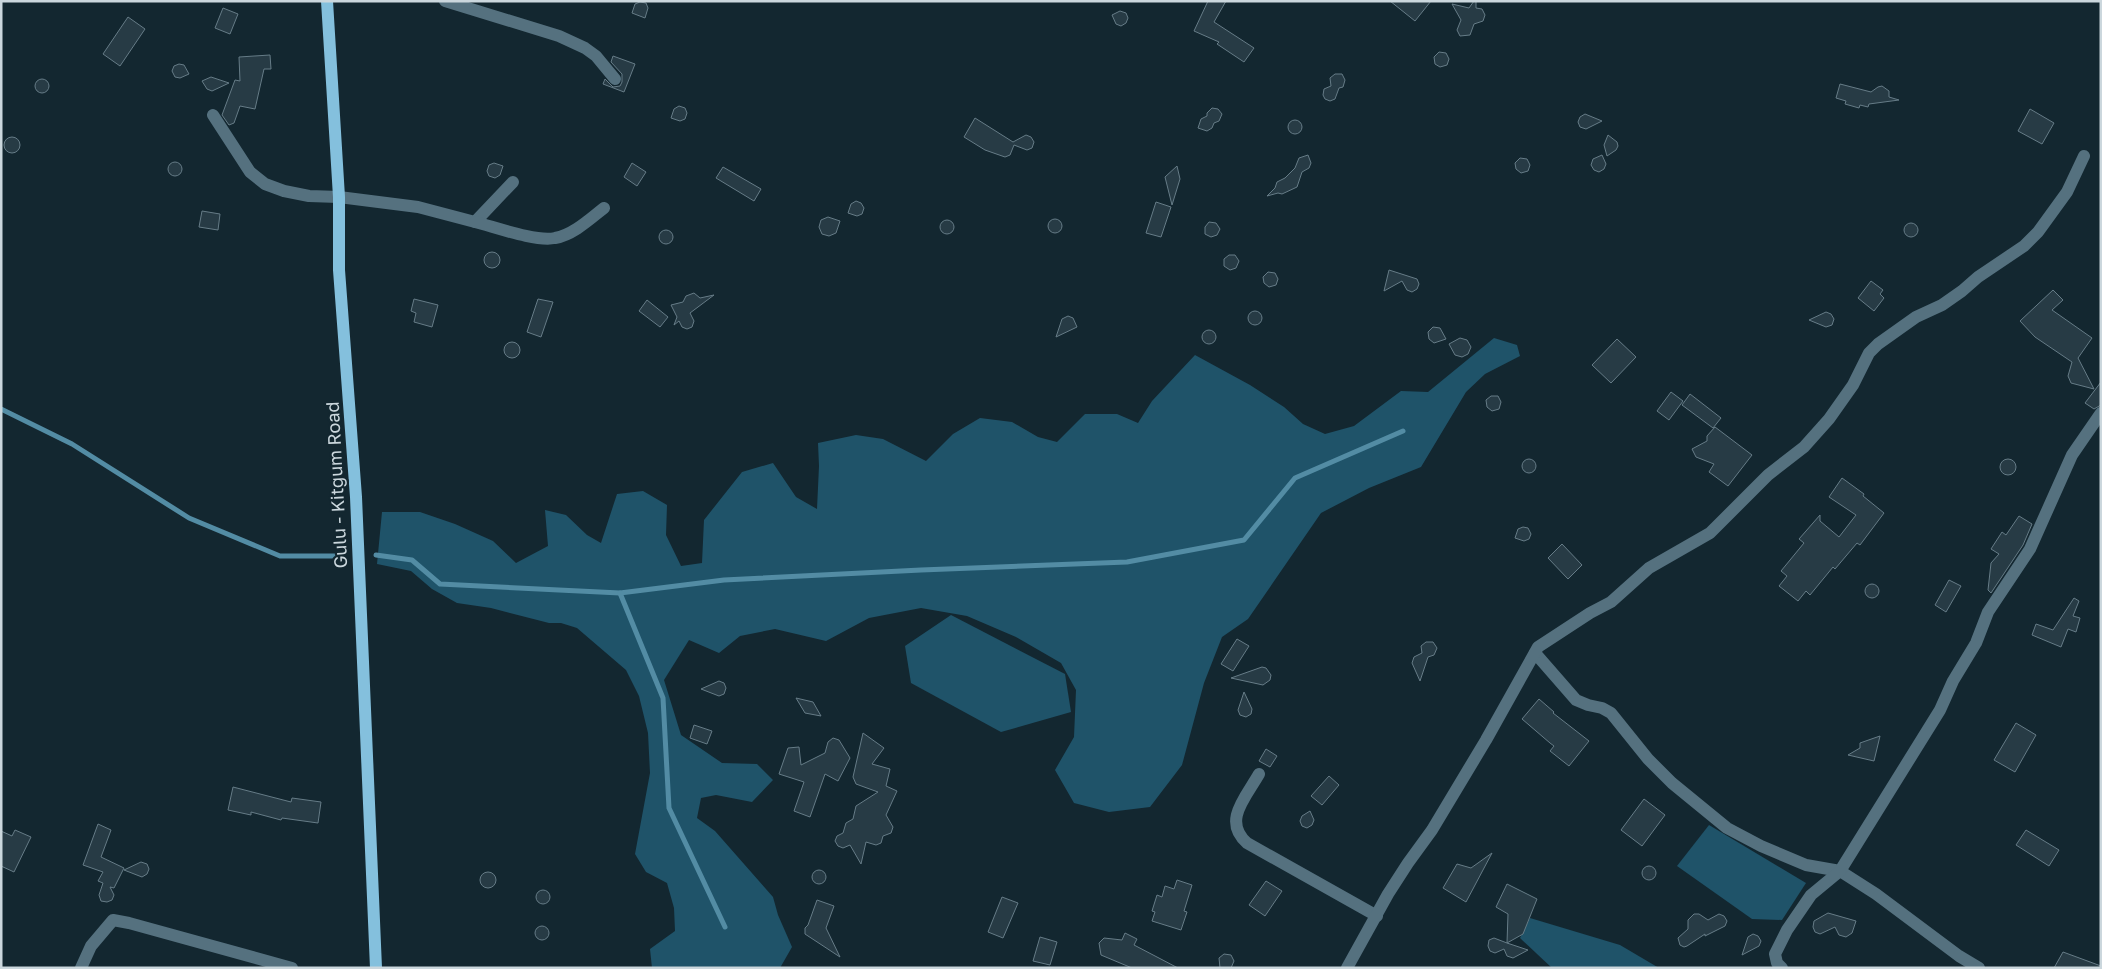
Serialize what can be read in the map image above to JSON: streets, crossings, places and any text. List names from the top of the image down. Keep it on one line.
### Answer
{"streets":{"main road":["Gulu - Kitgum Road"]}}
